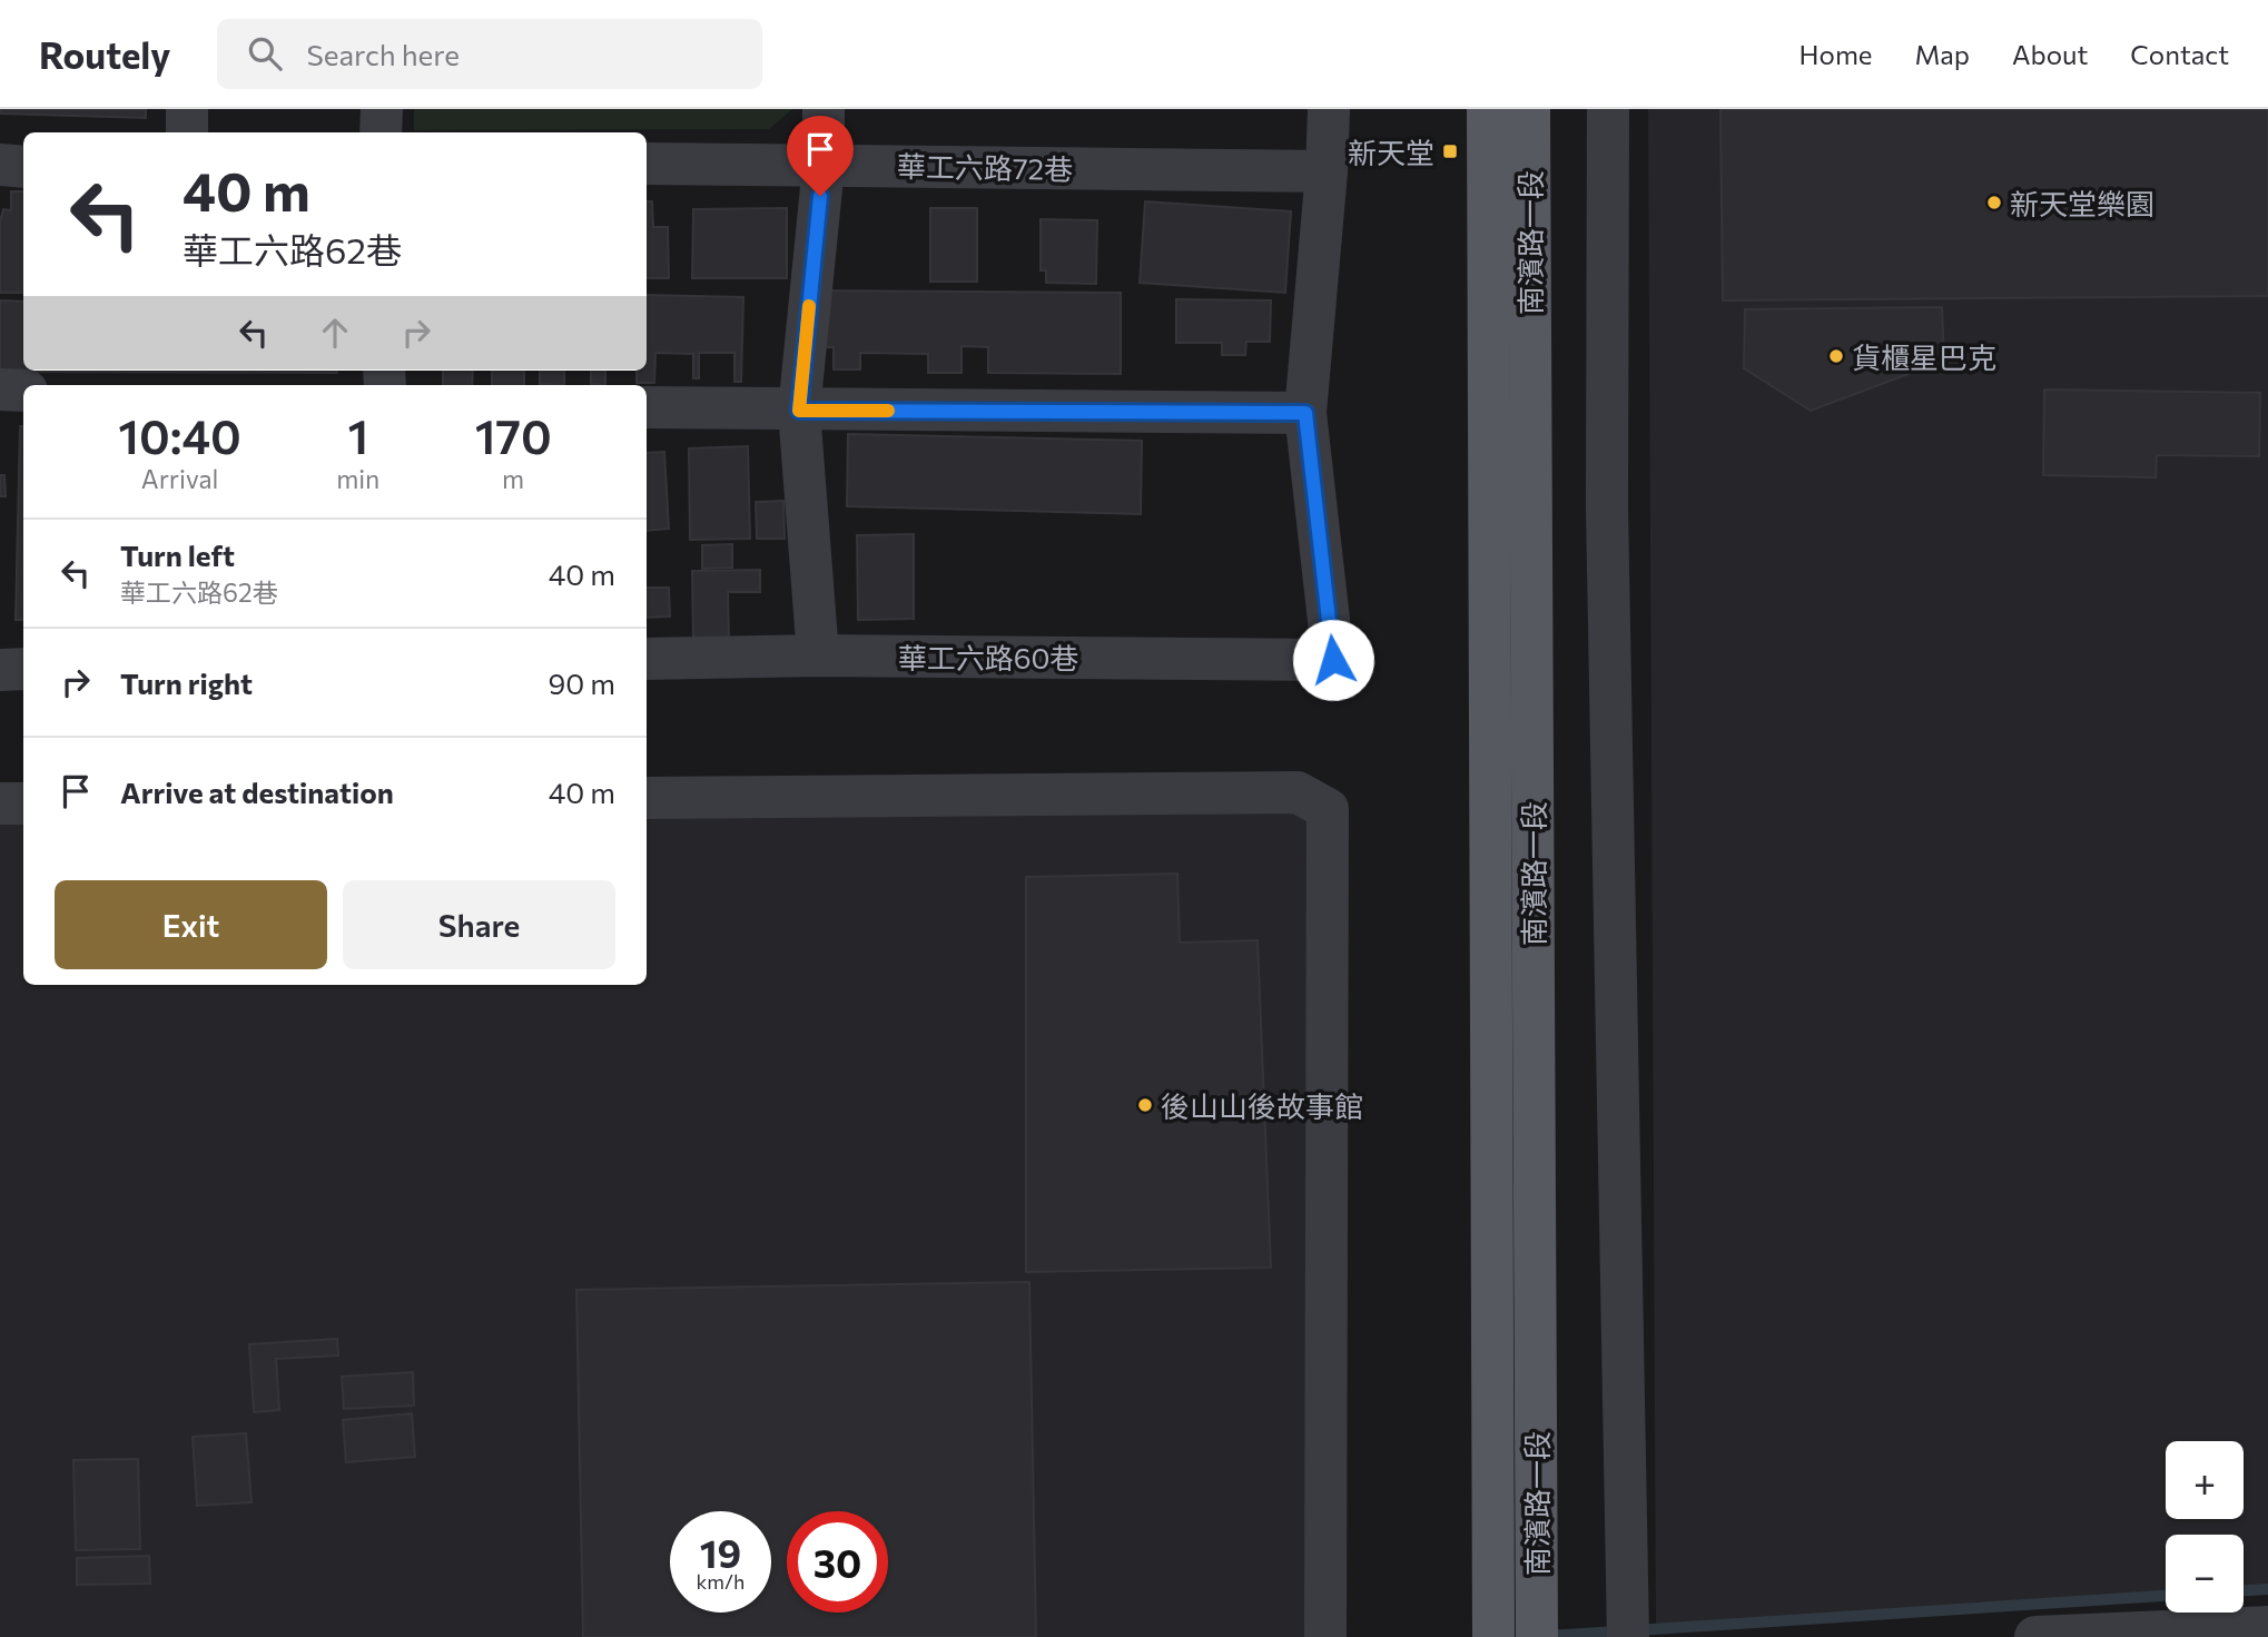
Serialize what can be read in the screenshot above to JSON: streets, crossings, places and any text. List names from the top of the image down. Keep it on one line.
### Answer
{"streets":{"main road":["南濱路一段"],"street":["華工六路72巷","華工六路60巷"]},"places":{"transit":["新天堂"],"other":["新天堂樂園","貨櫃星巴克","後山山後故事館"]},"page":{"header":"Routely","search":"Search here","nav":["Home","Map","About","Contact"],"turn":["40 m","華工六路62巷"],"eta":["10:40","Arrival","1","min","170","m"],"list":[{"name":"Turn left","note":"華工六路62巷","value":"40 m"},{"name":"Turn right","value":"90 m"},{"name":"Arrive at destination","value":"40 m"}],"buttons":["Exit","Share"],"map_buttons":["+","−"],"speed":"19 km/h","limit":"30"}}
